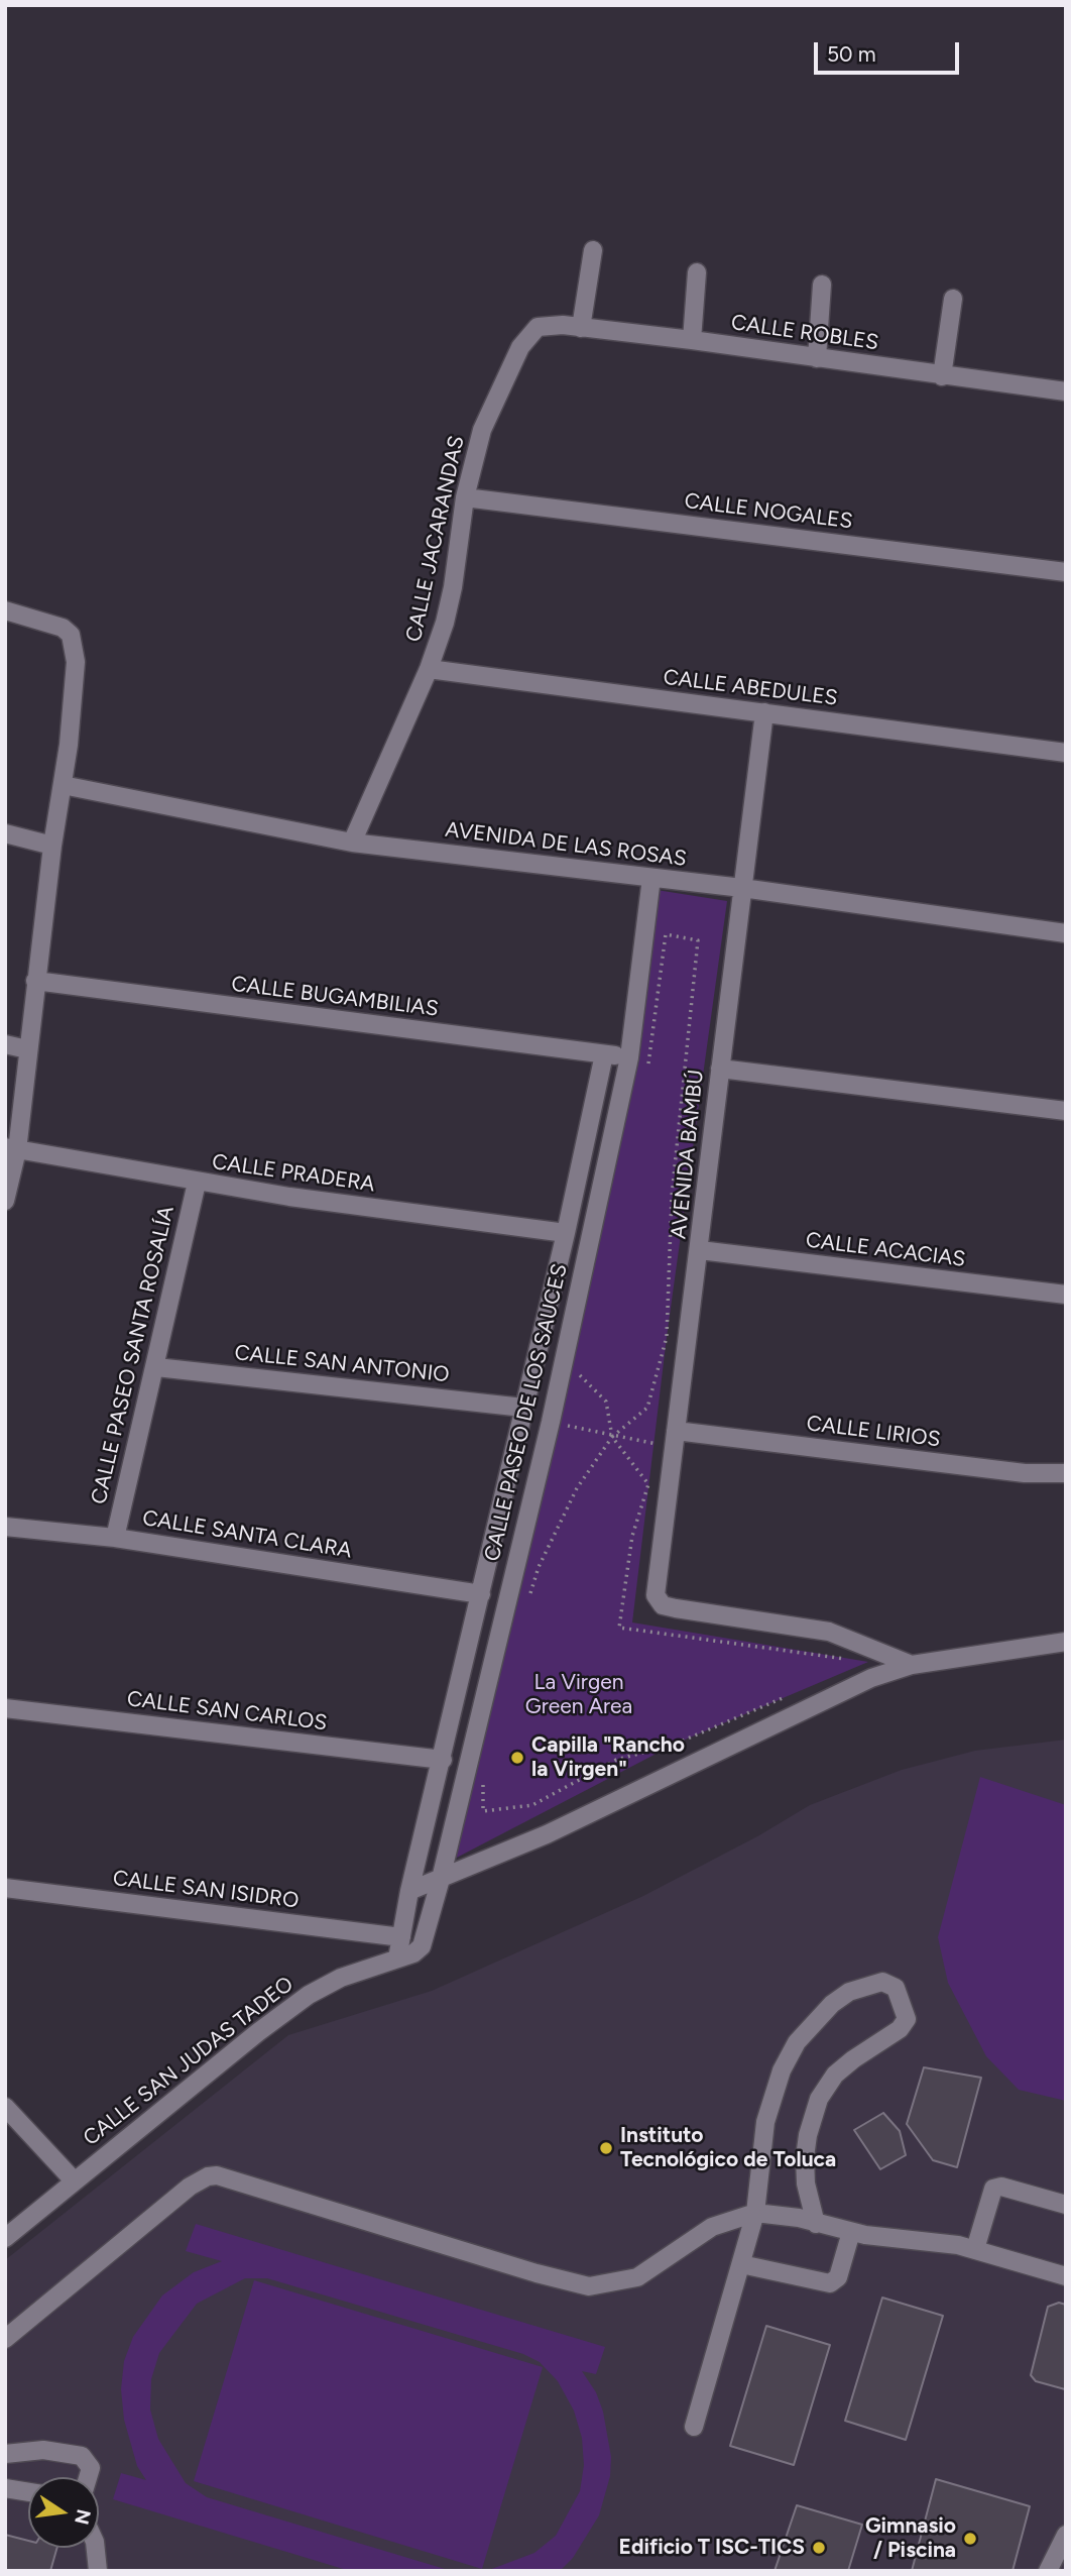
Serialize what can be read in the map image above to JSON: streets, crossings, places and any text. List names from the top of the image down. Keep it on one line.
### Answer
{"streets":{"street":["CALLE ROBLES","CALLE NOGALES","CALLE JACARANDAS","CALLE ABEDULES","AVENIDA DE LAS ROSAS","CALLE BUGAMBILIAS","AVENIDA BAMBÚ","CALLE PRADERA","CALLE ACACIAS","CALLE PASEO SANTA ROSALÍA","CALLE SAN ANTONIO","CALLE PASEO DE LOS SAUCES","CALLE LIRIOS","CALLE SANTA CLARA","CALLE SAN CARLOS","CALLE SAN ISIDRO","CALLE SAN JUDAS TADEO"]},"crossings":[["CALLE ROBLES","CALLE JACARANDAS"],["CALLE NOGALES","CALLE JACARANDAS"],["CALLE JACARANDAS","CALLE ABEDULES"],["CALLE JACARANDAS","AVENIDA DE LAS ROSAS"],["CALLE ABEDULES","AVENIDA BAMBÚ"],["AVENIDA DE LAS ROSAS","AVENIDA BAMBÚ"],["AVENIDA DE LAS ROSAS","CALLE PASEO DE LOS SAUCES"],["CALLE BUGAMBILIAS","CALLE PASEO DE LOS SAUCES"],["AVENIDA BAMBÚ","CALLE ACACIAS"],["AVENIDA BAMBÚ","CALLE LIRIOS"],["CALLE PRADERA","CALLE PASEO SANTA ROSALÍA"],["CALLE PRADERA","CALLE PASEO DE LOS SAUCES"],["CALLE PASEO SANTA ROSALÍA","CALLE SAN ANTONIO"],["CALLE PASEO SANTA ROSALÍA","CALLE SANTA CLARA"],["CALLE SAN ANTONIO","CALLE PASEO DE LOS SAUCES"],["CALLE PASEO DE LOS SAUCES","CALLE SANTA CLARA"],["CALLE PASEO DE LOS SAUCES","CALLE SAN CARLOS"],["CALLE PASEO DE LOS SAUCES","CALLE SAN ISIDRO"],["CALLE PASEO DE LOS SAUCES","CALLE SAN JUDAS TADEO"]],"parks":["La Virgen Green Area"],"places":["Capilla \"Rancho la Virgen\"","Instituto Tecnológico de Toluca","Gimnasio / Piscina","Edificio T ISC-TICS"],"scale_bar":"50 m","north":"right"}
